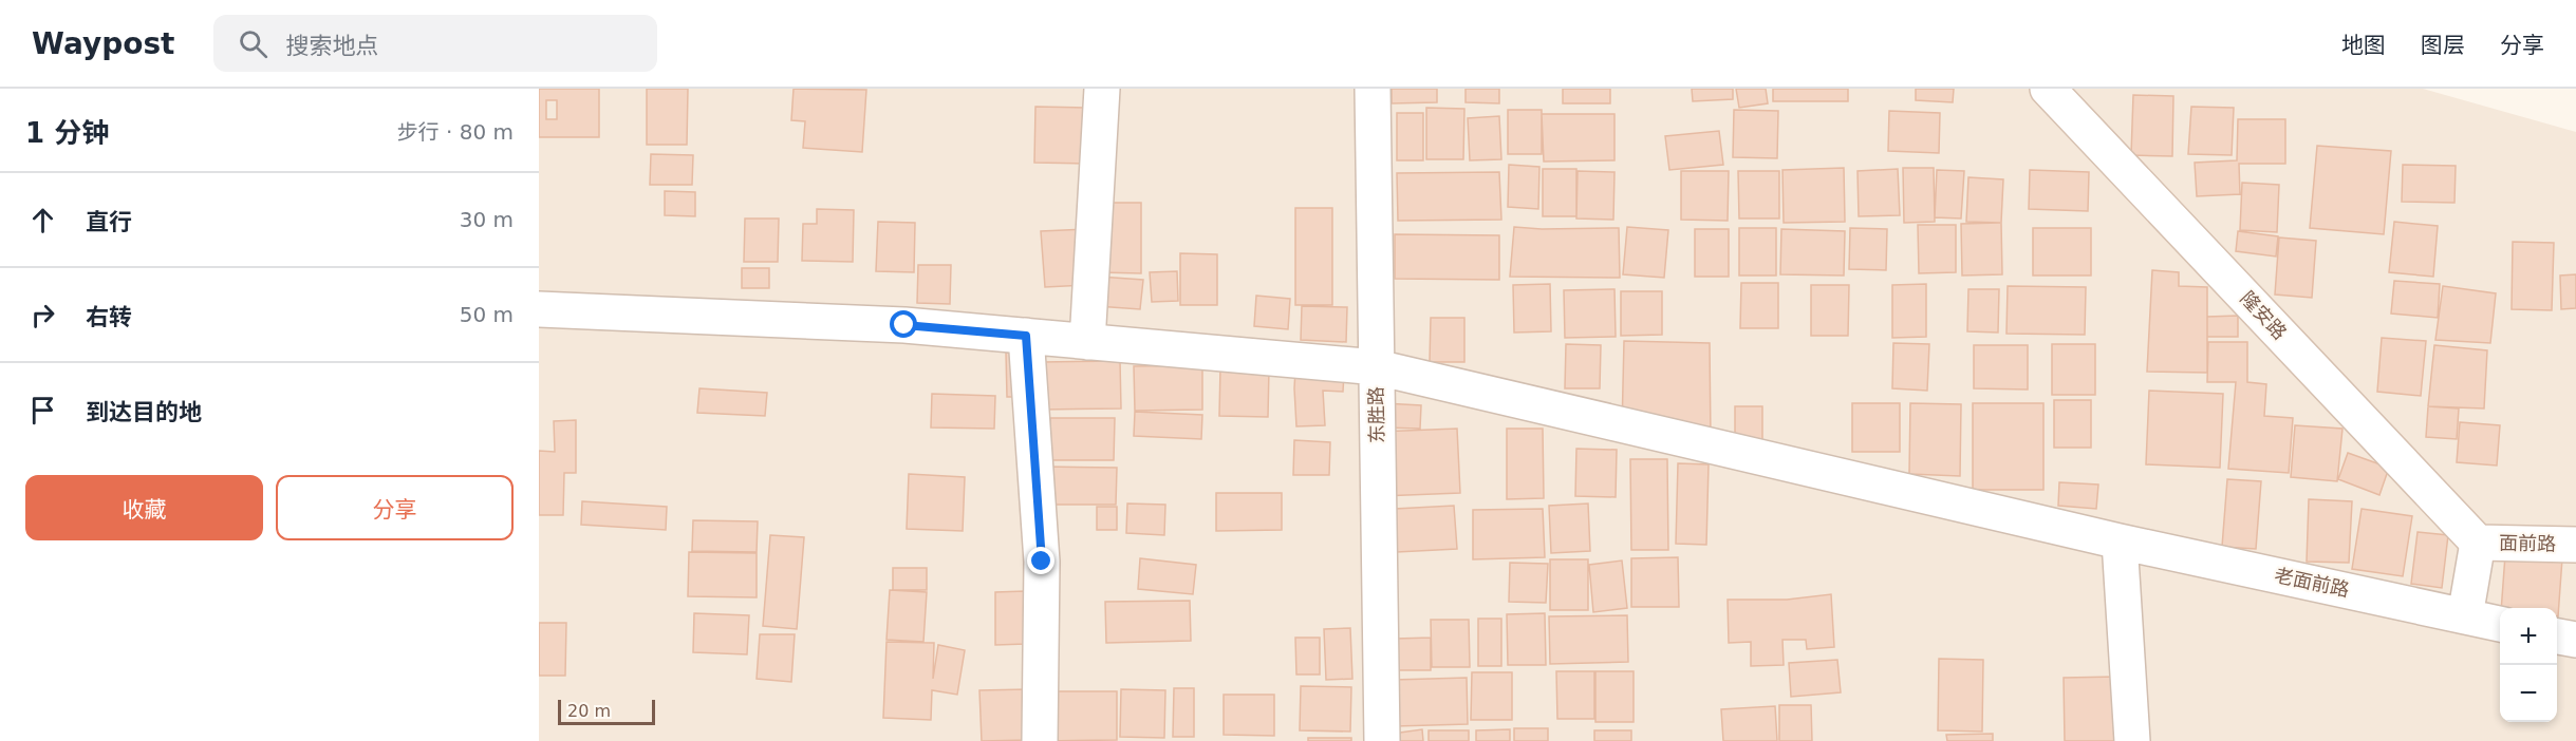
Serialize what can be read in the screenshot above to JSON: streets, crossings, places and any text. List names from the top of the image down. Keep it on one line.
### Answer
{"streets":{"street":["隆安路","东胜路","面前路","老面前路"]},"crossings":[["隆安路","面前路"],["东胜路","老面前路"]],"scale_bar":"20 m","page":{"header":"Waypost","search":"搜索地点","nav":["地图","图层","分享"],"heading":["1 分钟","步行 · 80 m"],"list":[["直行","30 m"],["右转","50 m"],"到达目的地"],"buttons":["收藏","分享"],"map_buttons":["+","−"],"scale":"20 m"}}
